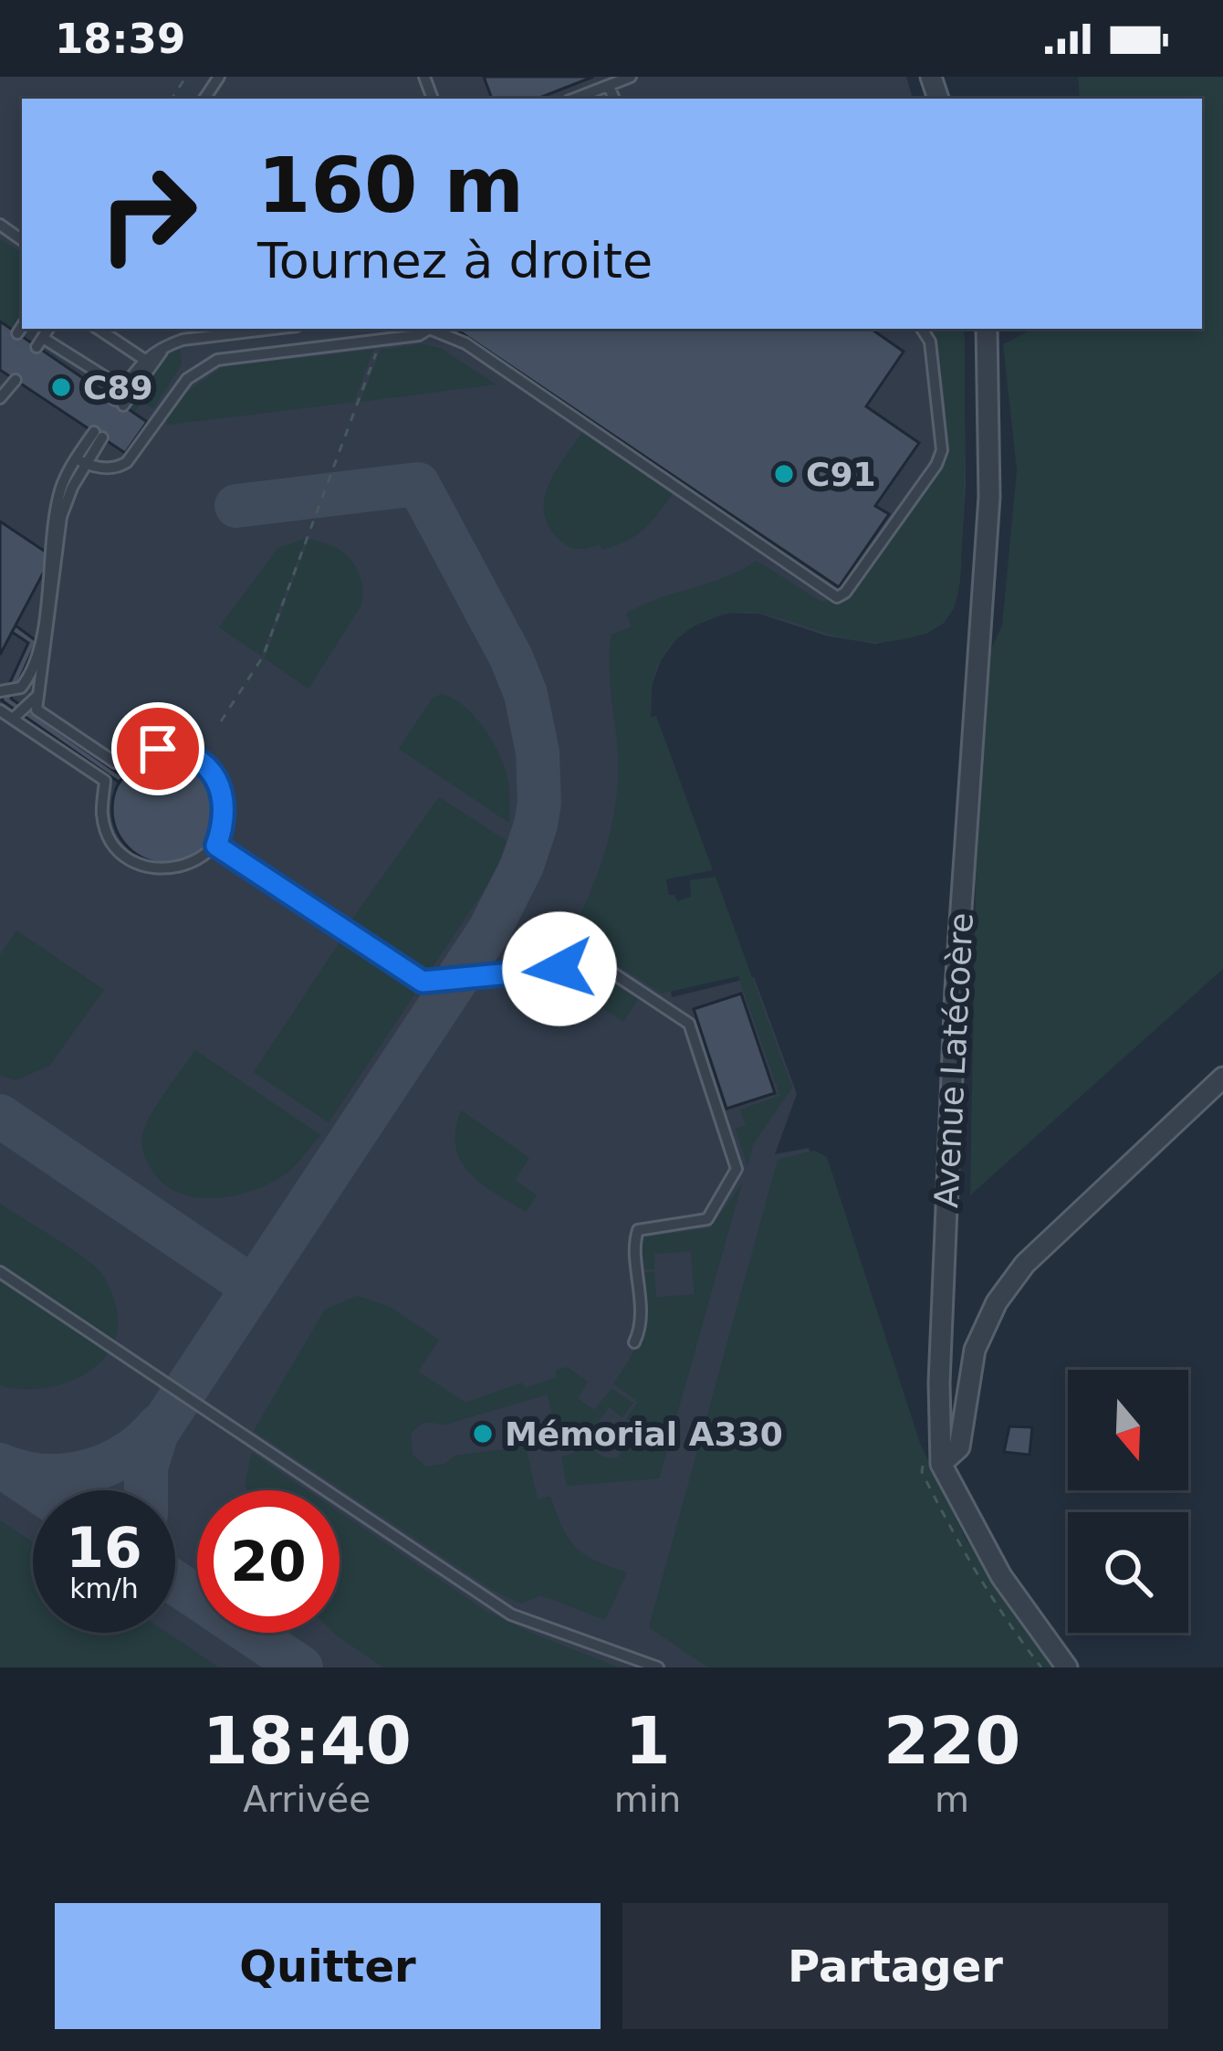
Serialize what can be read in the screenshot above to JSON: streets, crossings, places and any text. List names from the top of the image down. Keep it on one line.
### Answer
{"streets":{"street":["Avenue Latécoère"]},"places":["C89","C91","Mémorial A330"],"north":"bottom","page":{"status":"18:39","turn":["160 m","Tournez à droite"],"speed":"16 km/h","limit":"20","eta":["18:40","Arrivée","1","min","220","m"],"buttons":["Quitter","Partager"]}}
